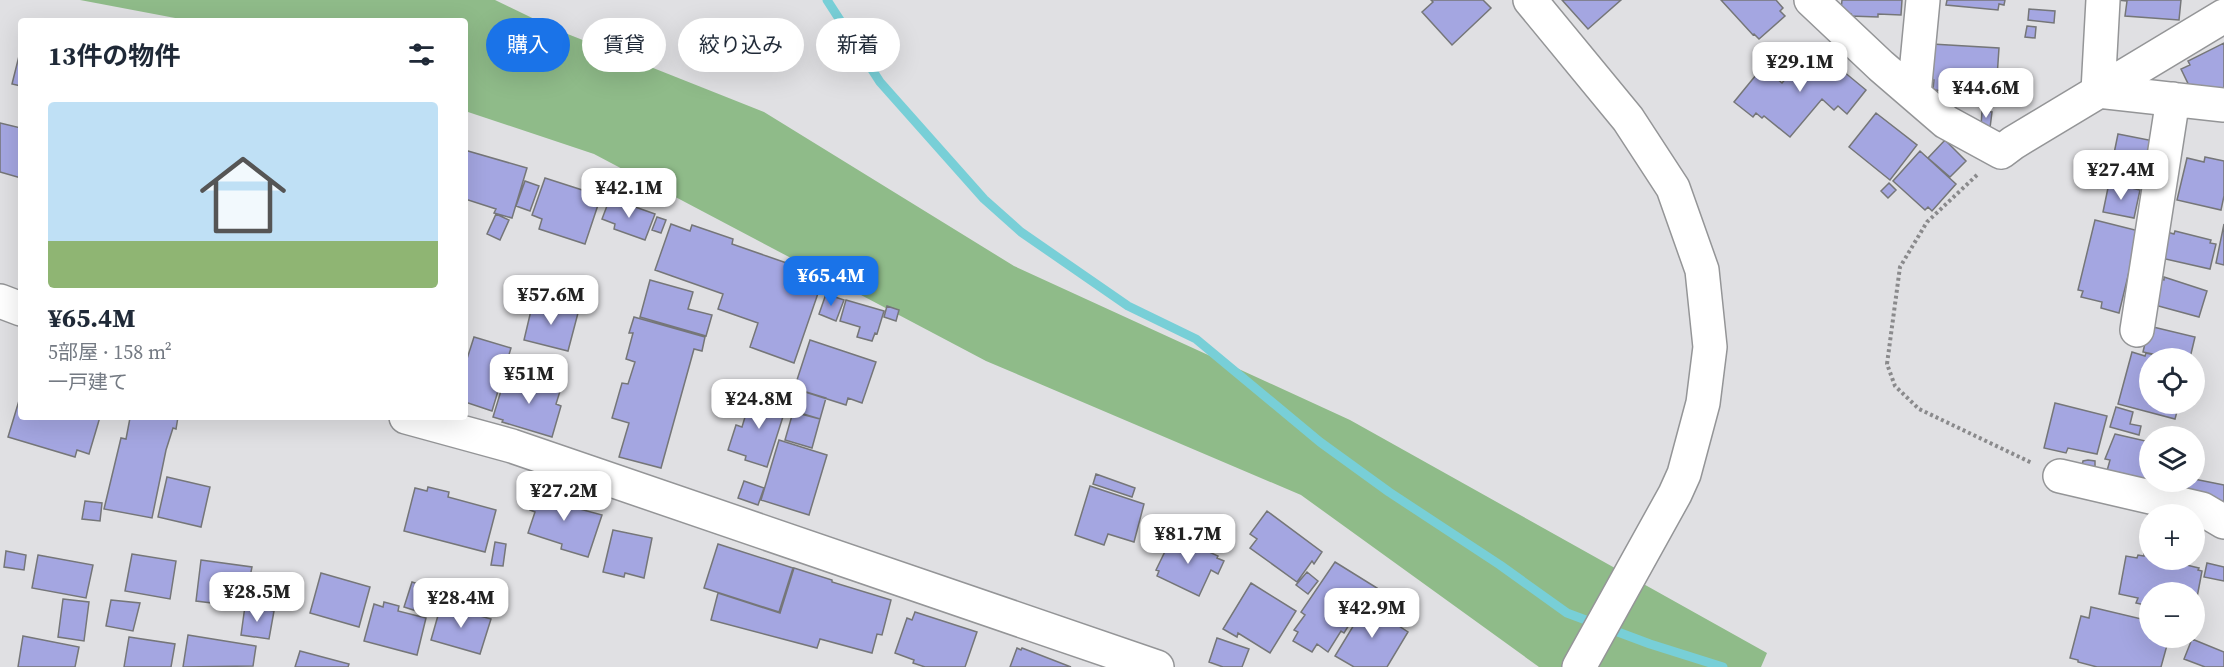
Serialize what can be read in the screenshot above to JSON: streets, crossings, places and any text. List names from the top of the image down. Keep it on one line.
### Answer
{"page":{"chip":["購入","賃貸","絞り込み","新着"],"heading":"13件の物件","price":["¥29.1M","¥44.6M","¥27.4M","¥42.1M","¥65.4M","¥57.6M","¥51M","¥24.8M","¥27.2M","¥81.7M","¥28.5M","¥28.4M","¥42.9M"],"list":[{"name":"¥65.4M","note":"5部屋 · 158 m² · 一戸建て"}],"map_buttons":["+","−"]}}
